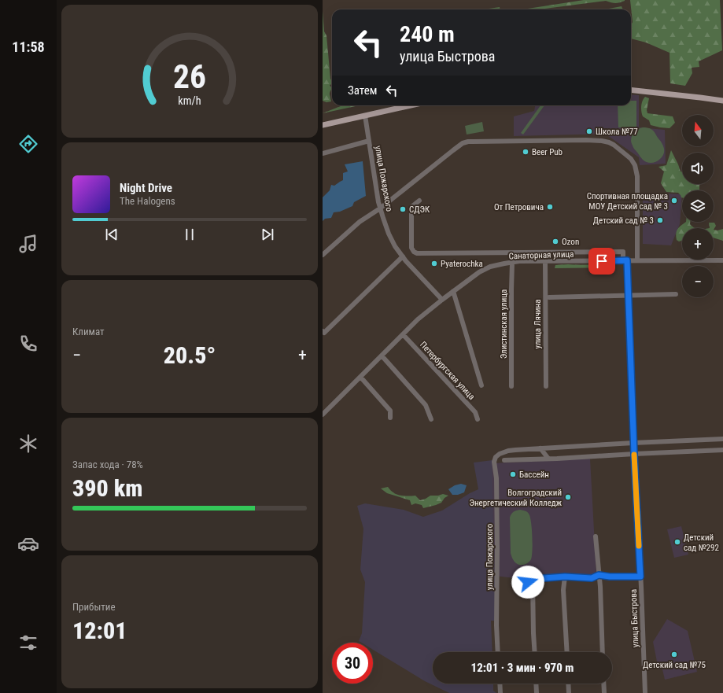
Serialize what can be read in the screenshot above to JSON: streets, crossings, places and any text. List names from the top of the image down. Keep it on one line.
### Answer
{"streets":{"street":["улица Пожарского","Санаторная улица","Элистинская улица","улица Лячина","Петербургская улица","улица Быстрова"]},"crossings":[["улица Пожарского","Санаторная улица"],["Санаторная улица","Элистинская улица"],["Санаторная улица","улица Лячина"],["Санаторная улица","Петербургская улица"],["Санаторная улица","улица Быстрова"]],"places":["Школа №77","Beer Pub","Спортивная площадка МОУ Детский сад № 3","От Петровича","СДЭК","Детский сад № 3","Ozon","Pyaterochka","Бассейн","Волгоградский Энергетический Колледж","Детский сад №292","Детский сад №75"],"north":"top","page":{"tabs":"11:58","turn":["240 m","улица Быстрова"],"then":"Затем","map_buttons":["+","−"],"song":["Night Drive","The Halogens"],"tile":["Климат",["Запас хода · 78%","390 km"],["Прибытие","12:01"]],"heat":["−","20.5°","+"],"limit":"30","trip":"12:01 · 3 мин · 970 m","gauge":["26","km/h"]}}
